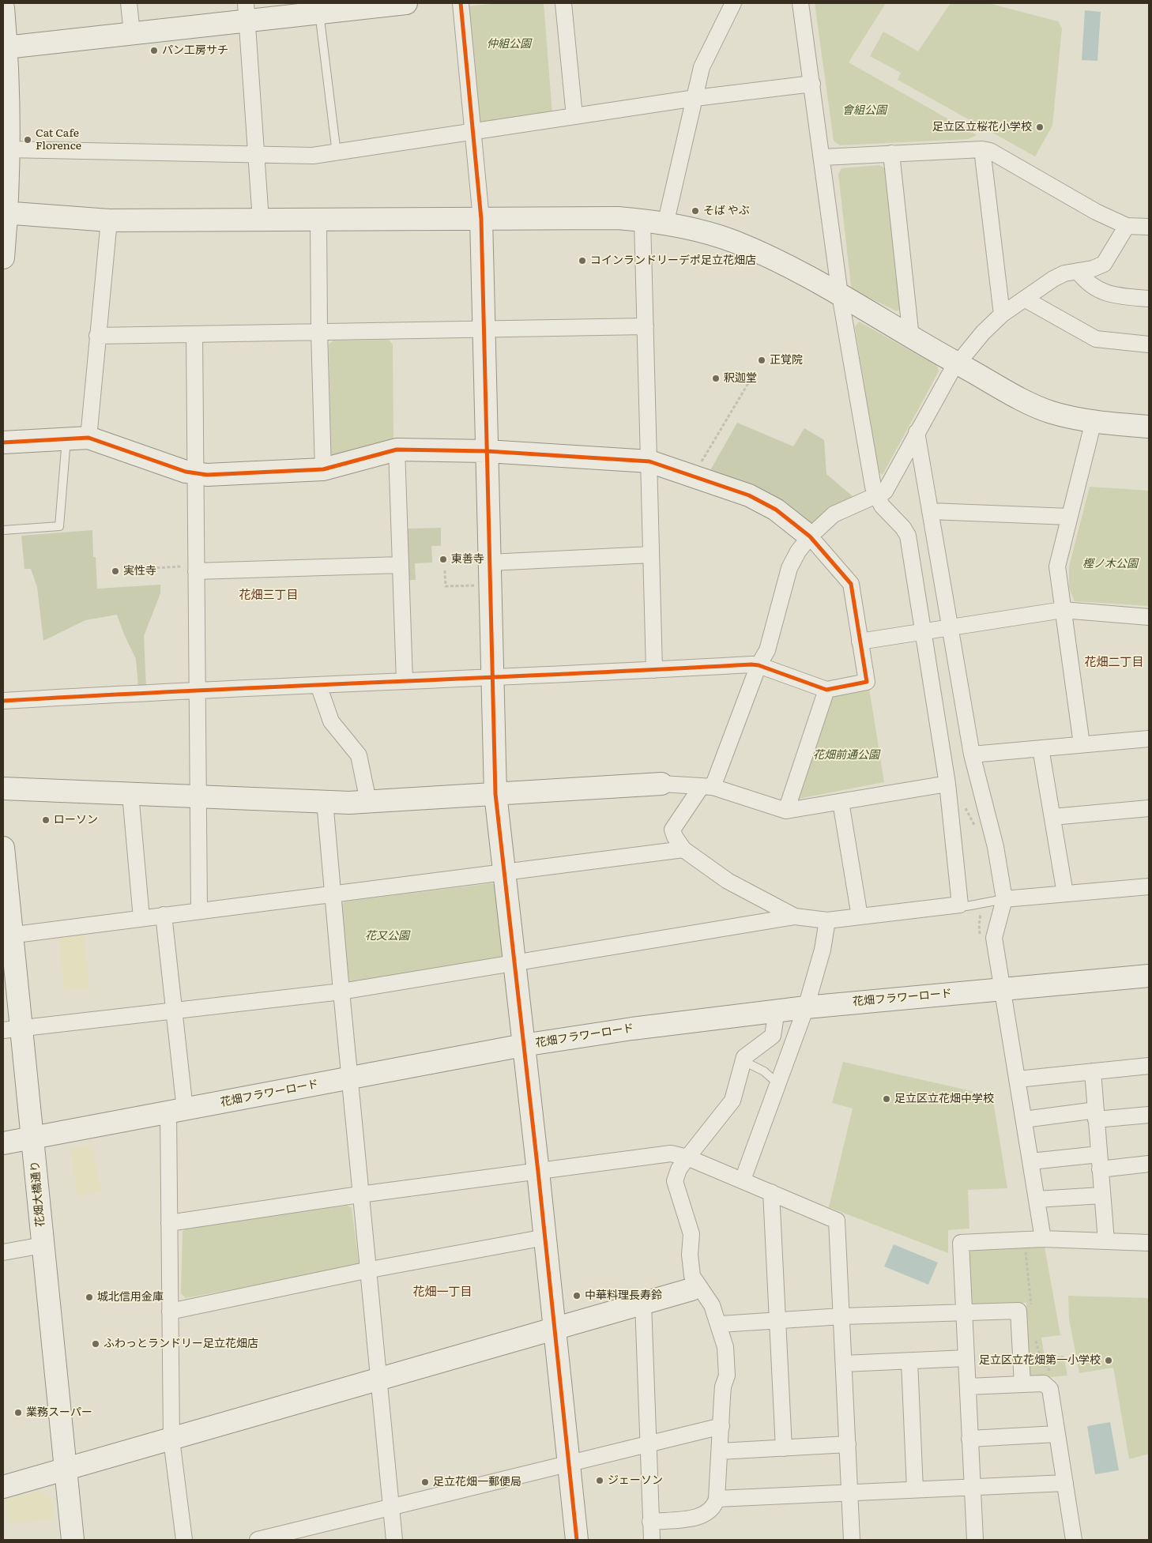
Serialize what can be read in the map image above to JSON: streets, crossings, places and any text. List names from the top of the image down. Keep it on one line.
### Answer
{"streets":{"street":["花畑フラワーロード","花畑大橋通り"]},"crossings":[["花畑フラワーロード","花畑大橋通り"]],"districts":["花畑三丁目","花畑二丁目","花畑一丁目"],"parks":["仲組公園","會組公園","樫ノ木公園","花畑前通公園","花又公園"],"places":["パン工房サチ","足立区立桜花小学校","Cat Cafe Florence","そば やぶ","コインランドリーデポ足立花畑店","正覚院","釈迦堂","東善寺","実性寺","ローソン","足立区立花畑中学校","中華料理長寿鈴","城北信用金庫","ふわっとランドリー足立花畑店","足立区立花畑第一小学校","業務スーパー","ジェーソン","足立花畑一郵便局"]}
